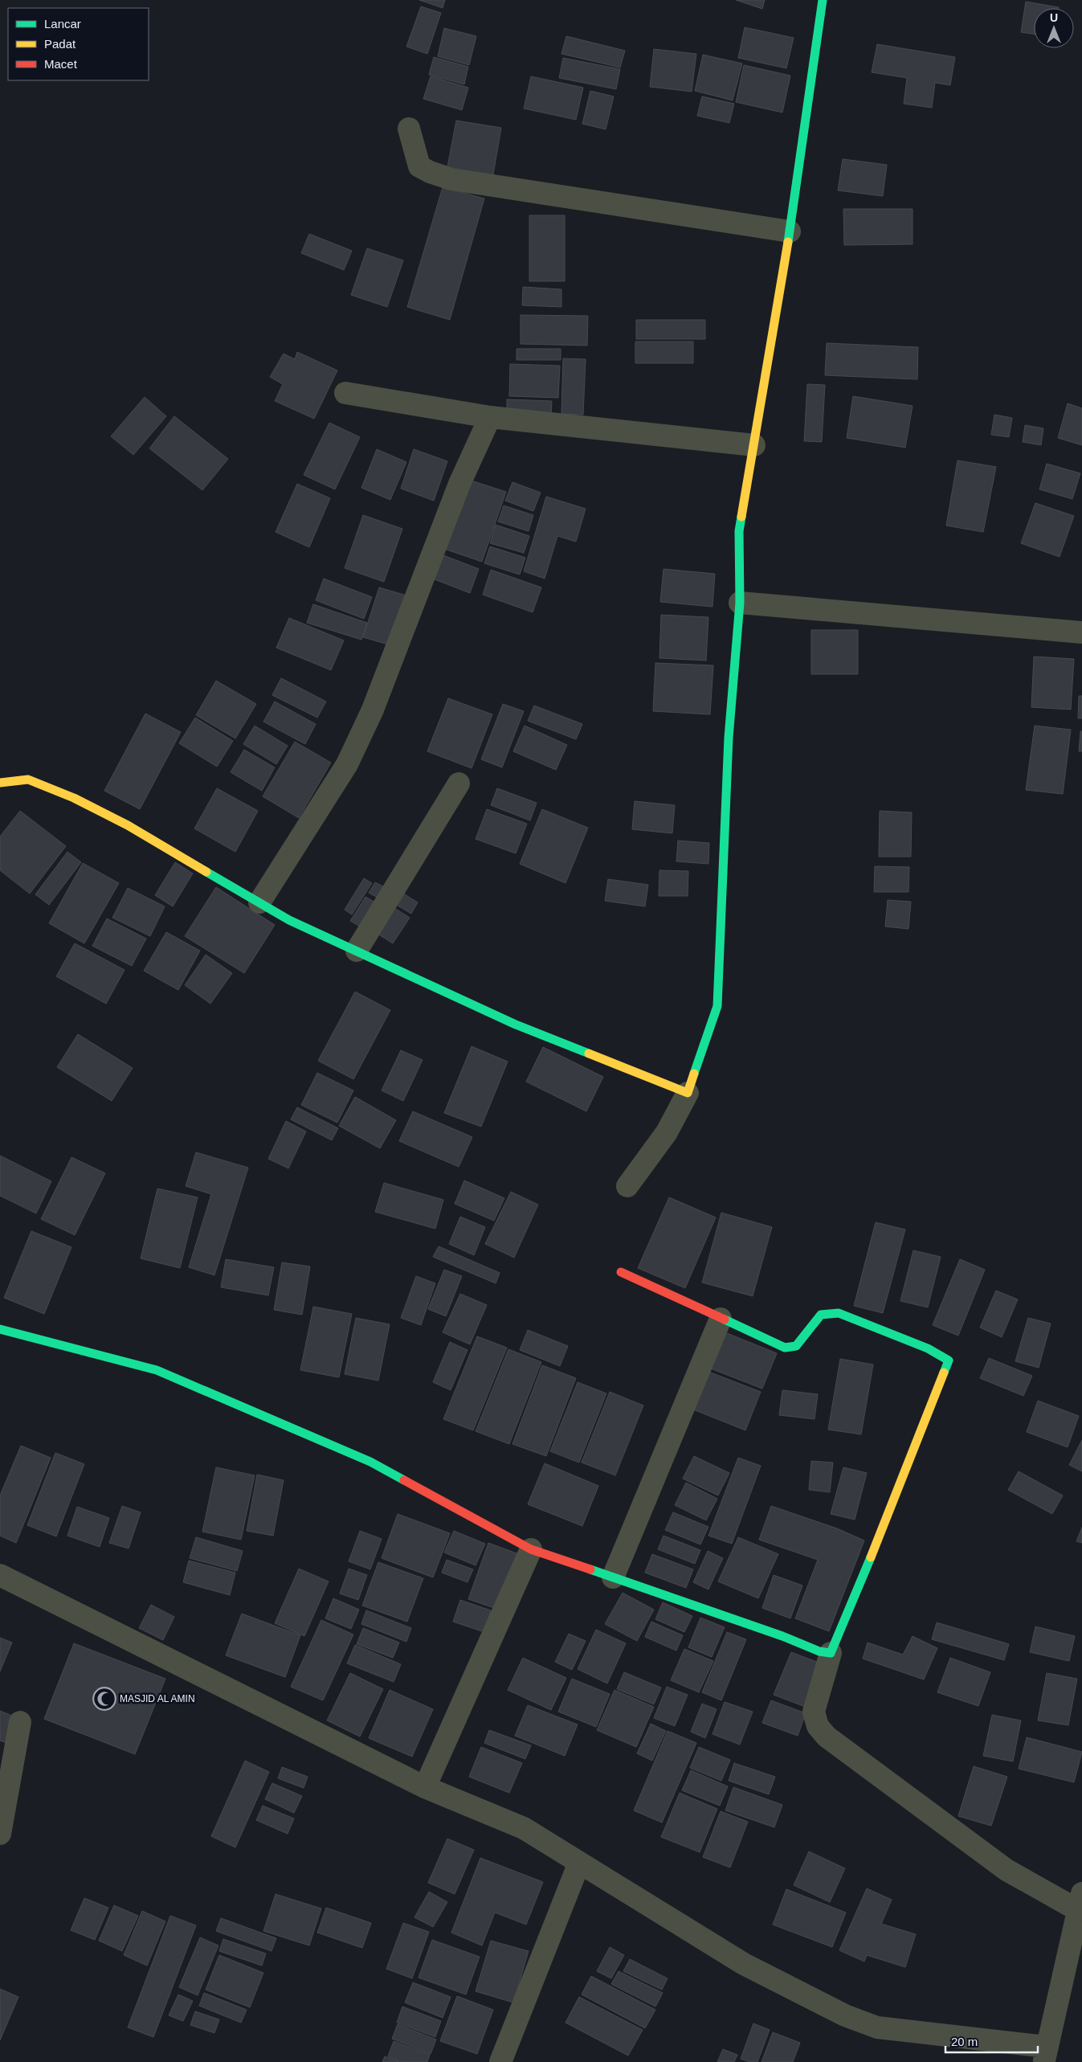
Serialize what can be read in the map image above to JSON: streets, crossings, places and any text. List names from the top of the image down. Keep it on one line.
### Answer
{"places":{"mosque":["MASJID AL AMIN"]},"legend":["Lancar","Padat","Macet"],"scale_bar":"20 m","north":"top"}
